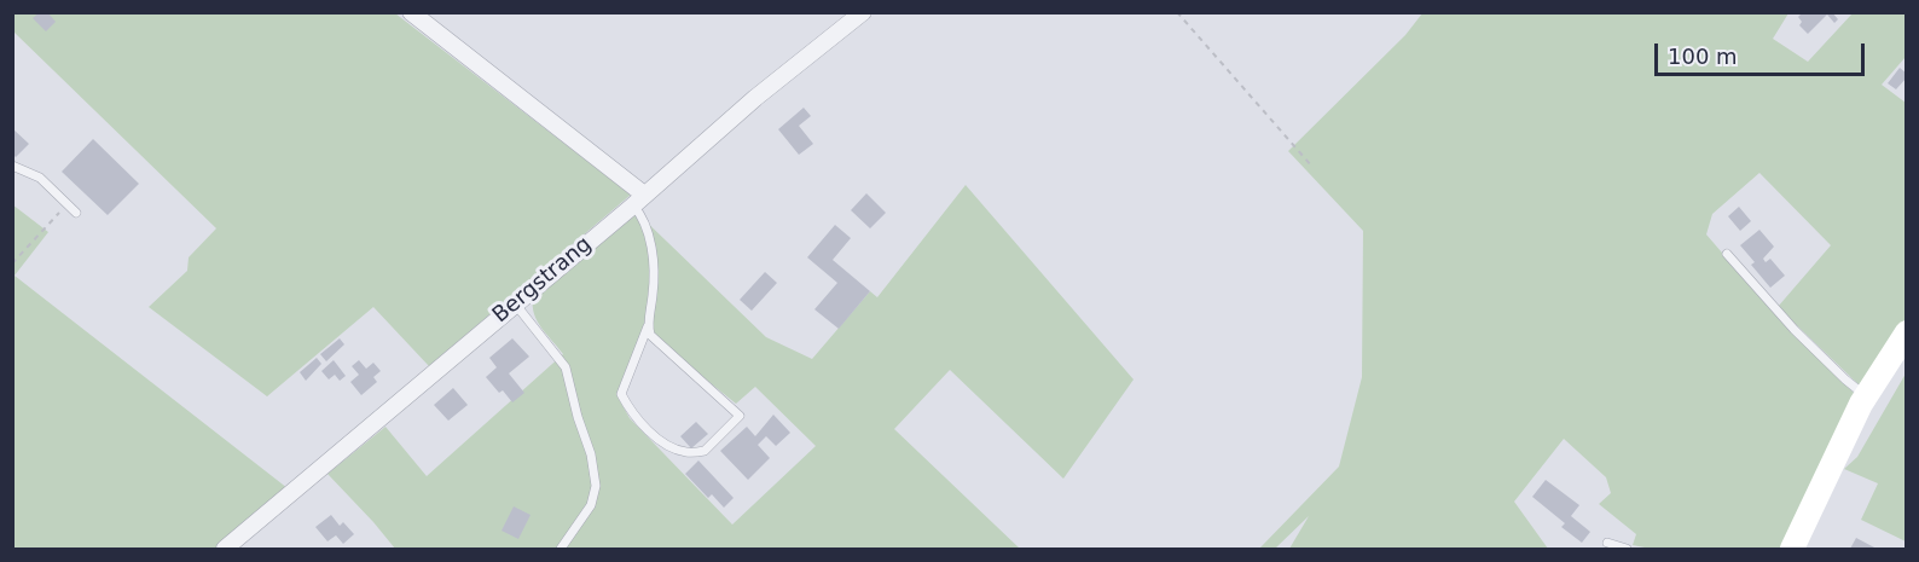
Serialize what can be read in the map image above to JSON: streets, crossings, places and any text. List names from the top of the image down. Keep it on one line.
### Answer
{"streets":{"street":["Bergstrang"]},"scale_bar":"100 m"}
